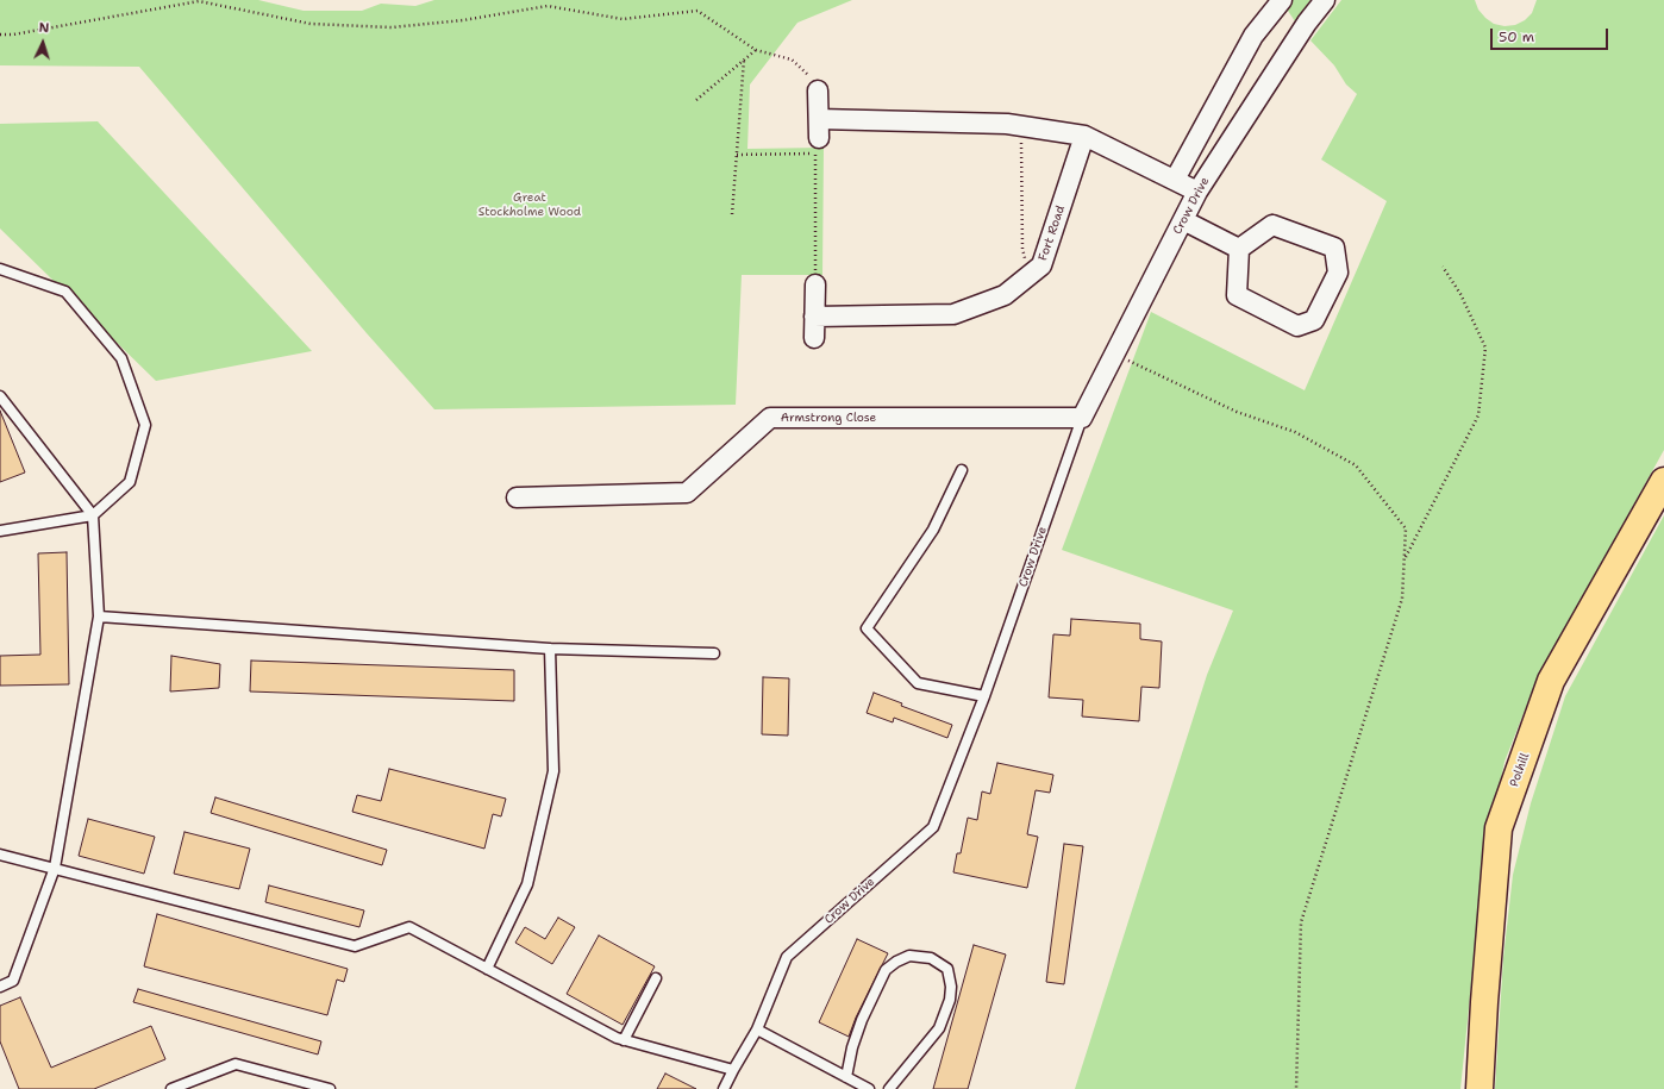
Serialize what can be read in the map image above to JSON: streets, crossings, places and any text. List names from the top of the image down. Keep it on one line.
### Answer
{"streets":{"main road":["Polhill"],"street":["Crow Drive","Fort Road","Armstrong Close"]},"crossings":[["Crow Drive","Armstrong Close"]],"parks":["Great Stockholme Wood"],"scale_bar":"50 m","north":"top"}
